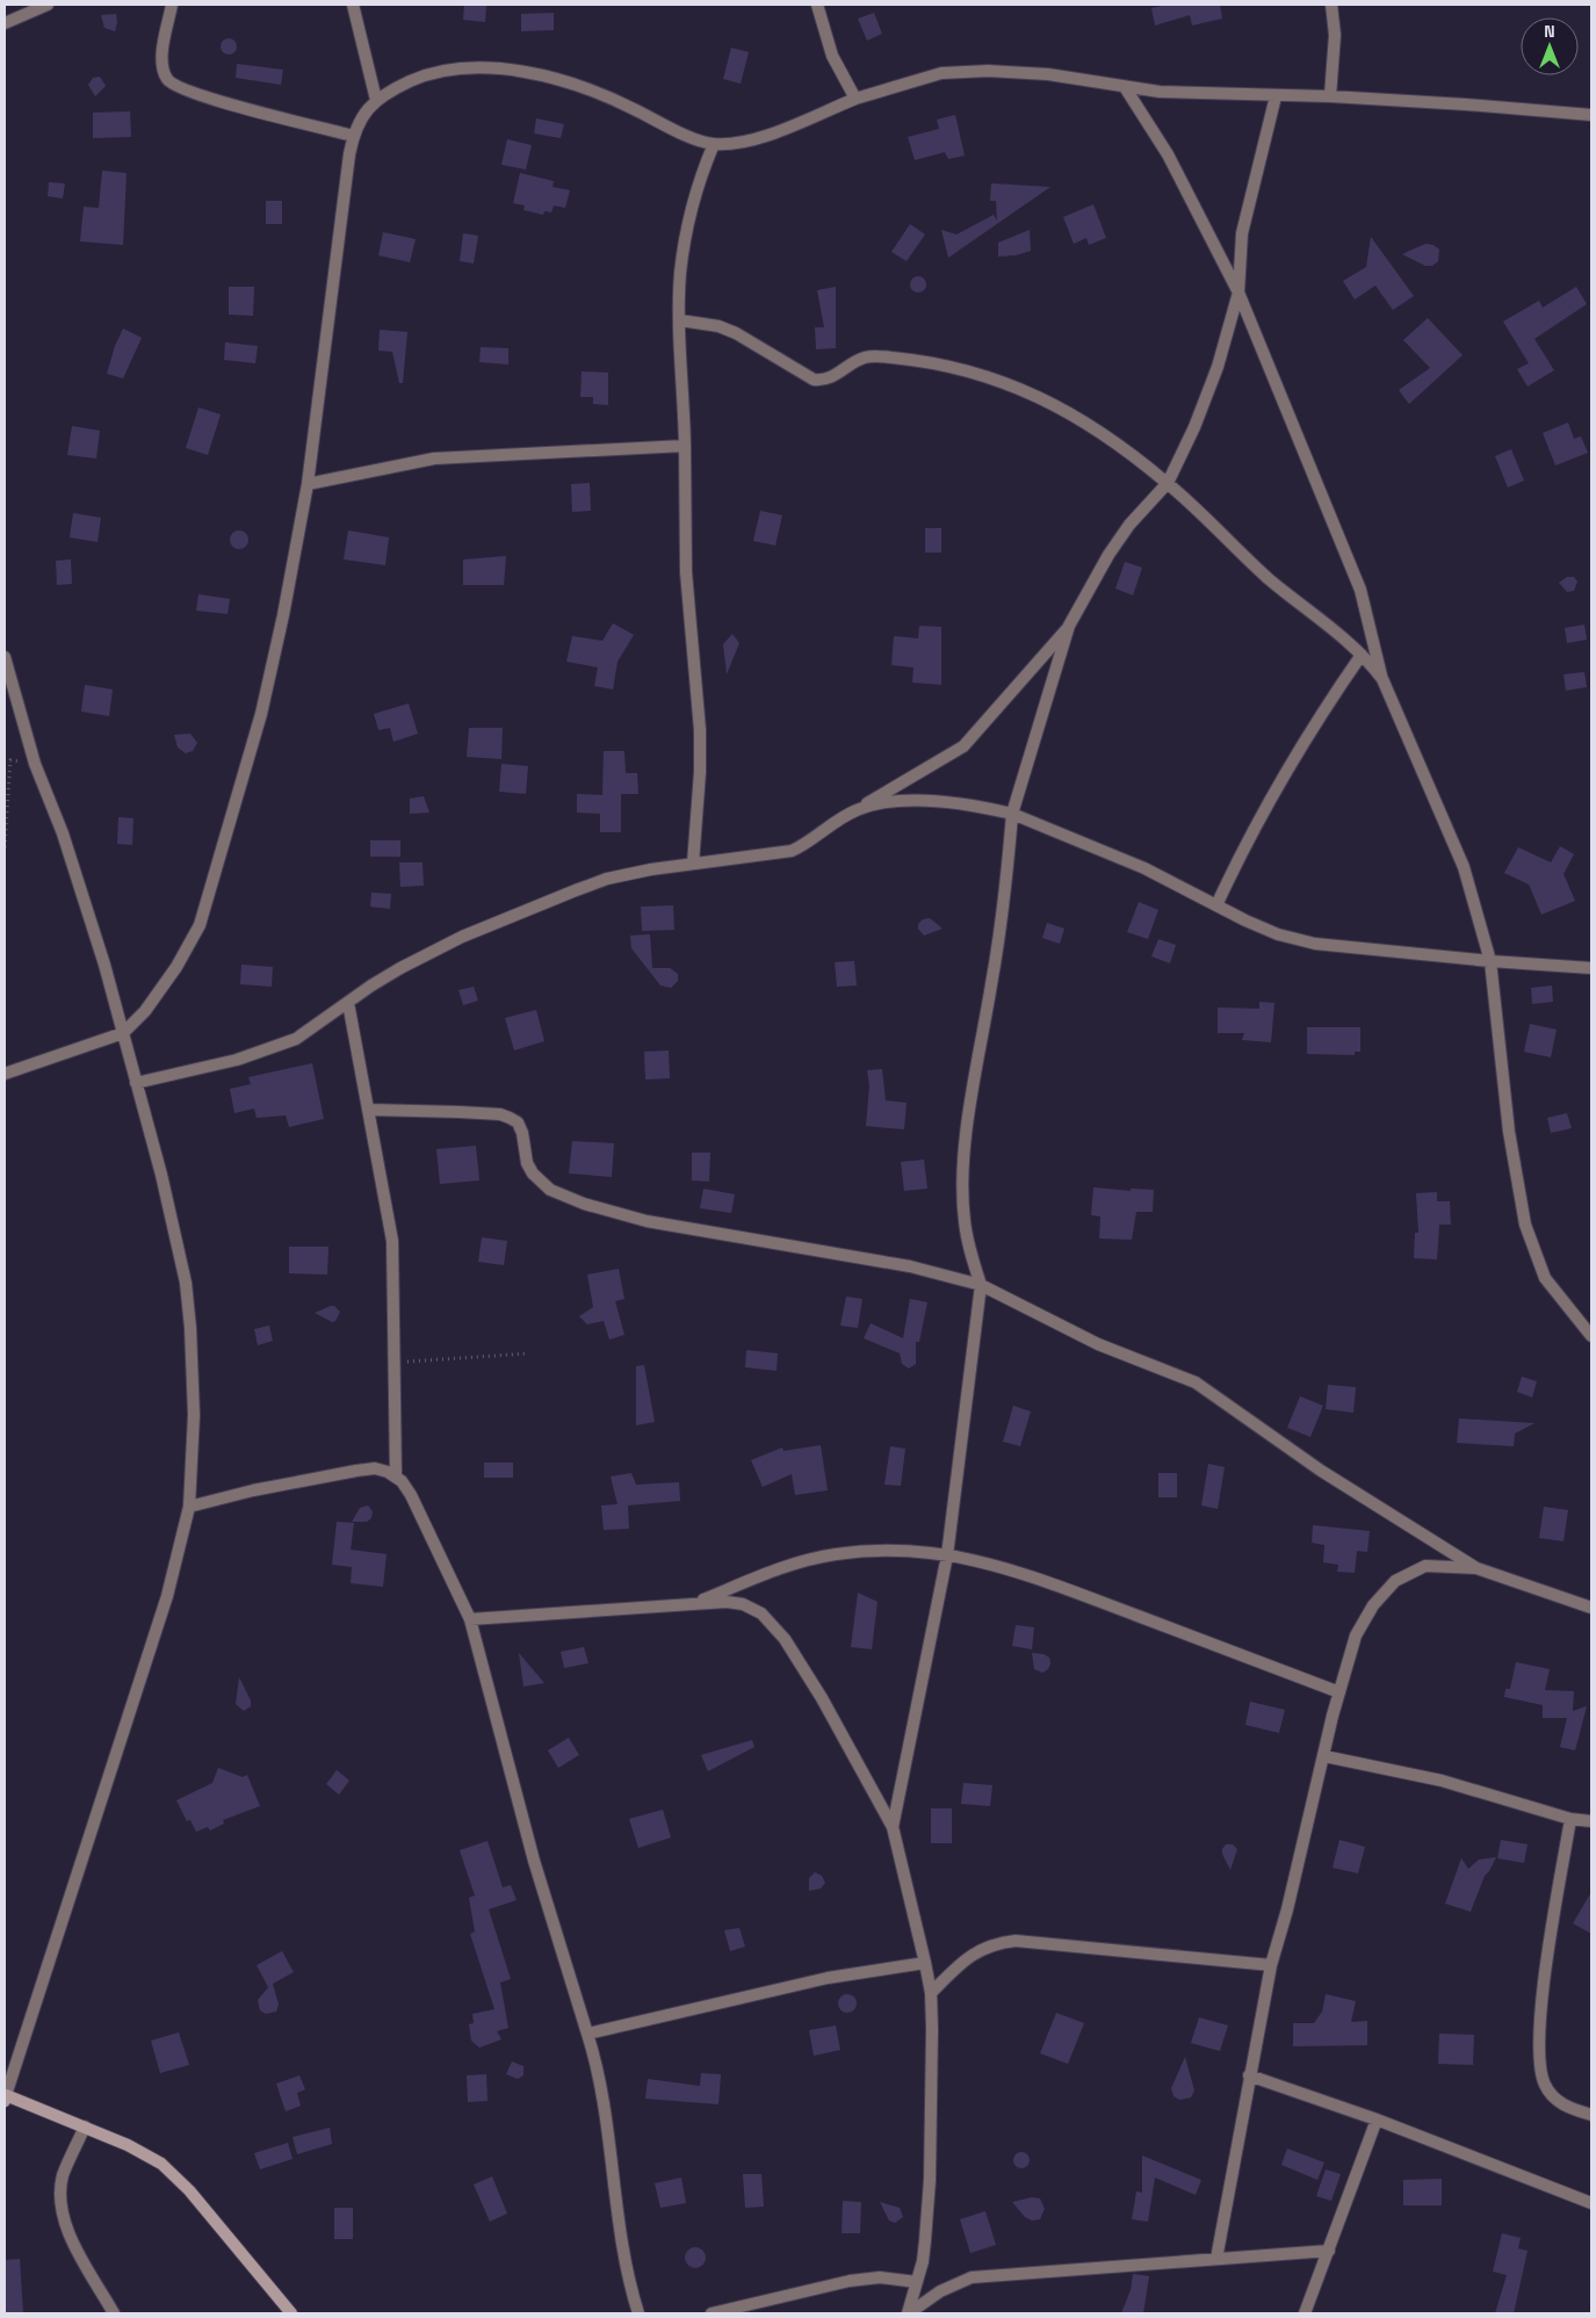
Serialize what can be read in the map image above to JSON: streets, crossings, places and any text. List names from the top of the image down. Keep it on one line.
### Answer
{"north":"top"}
